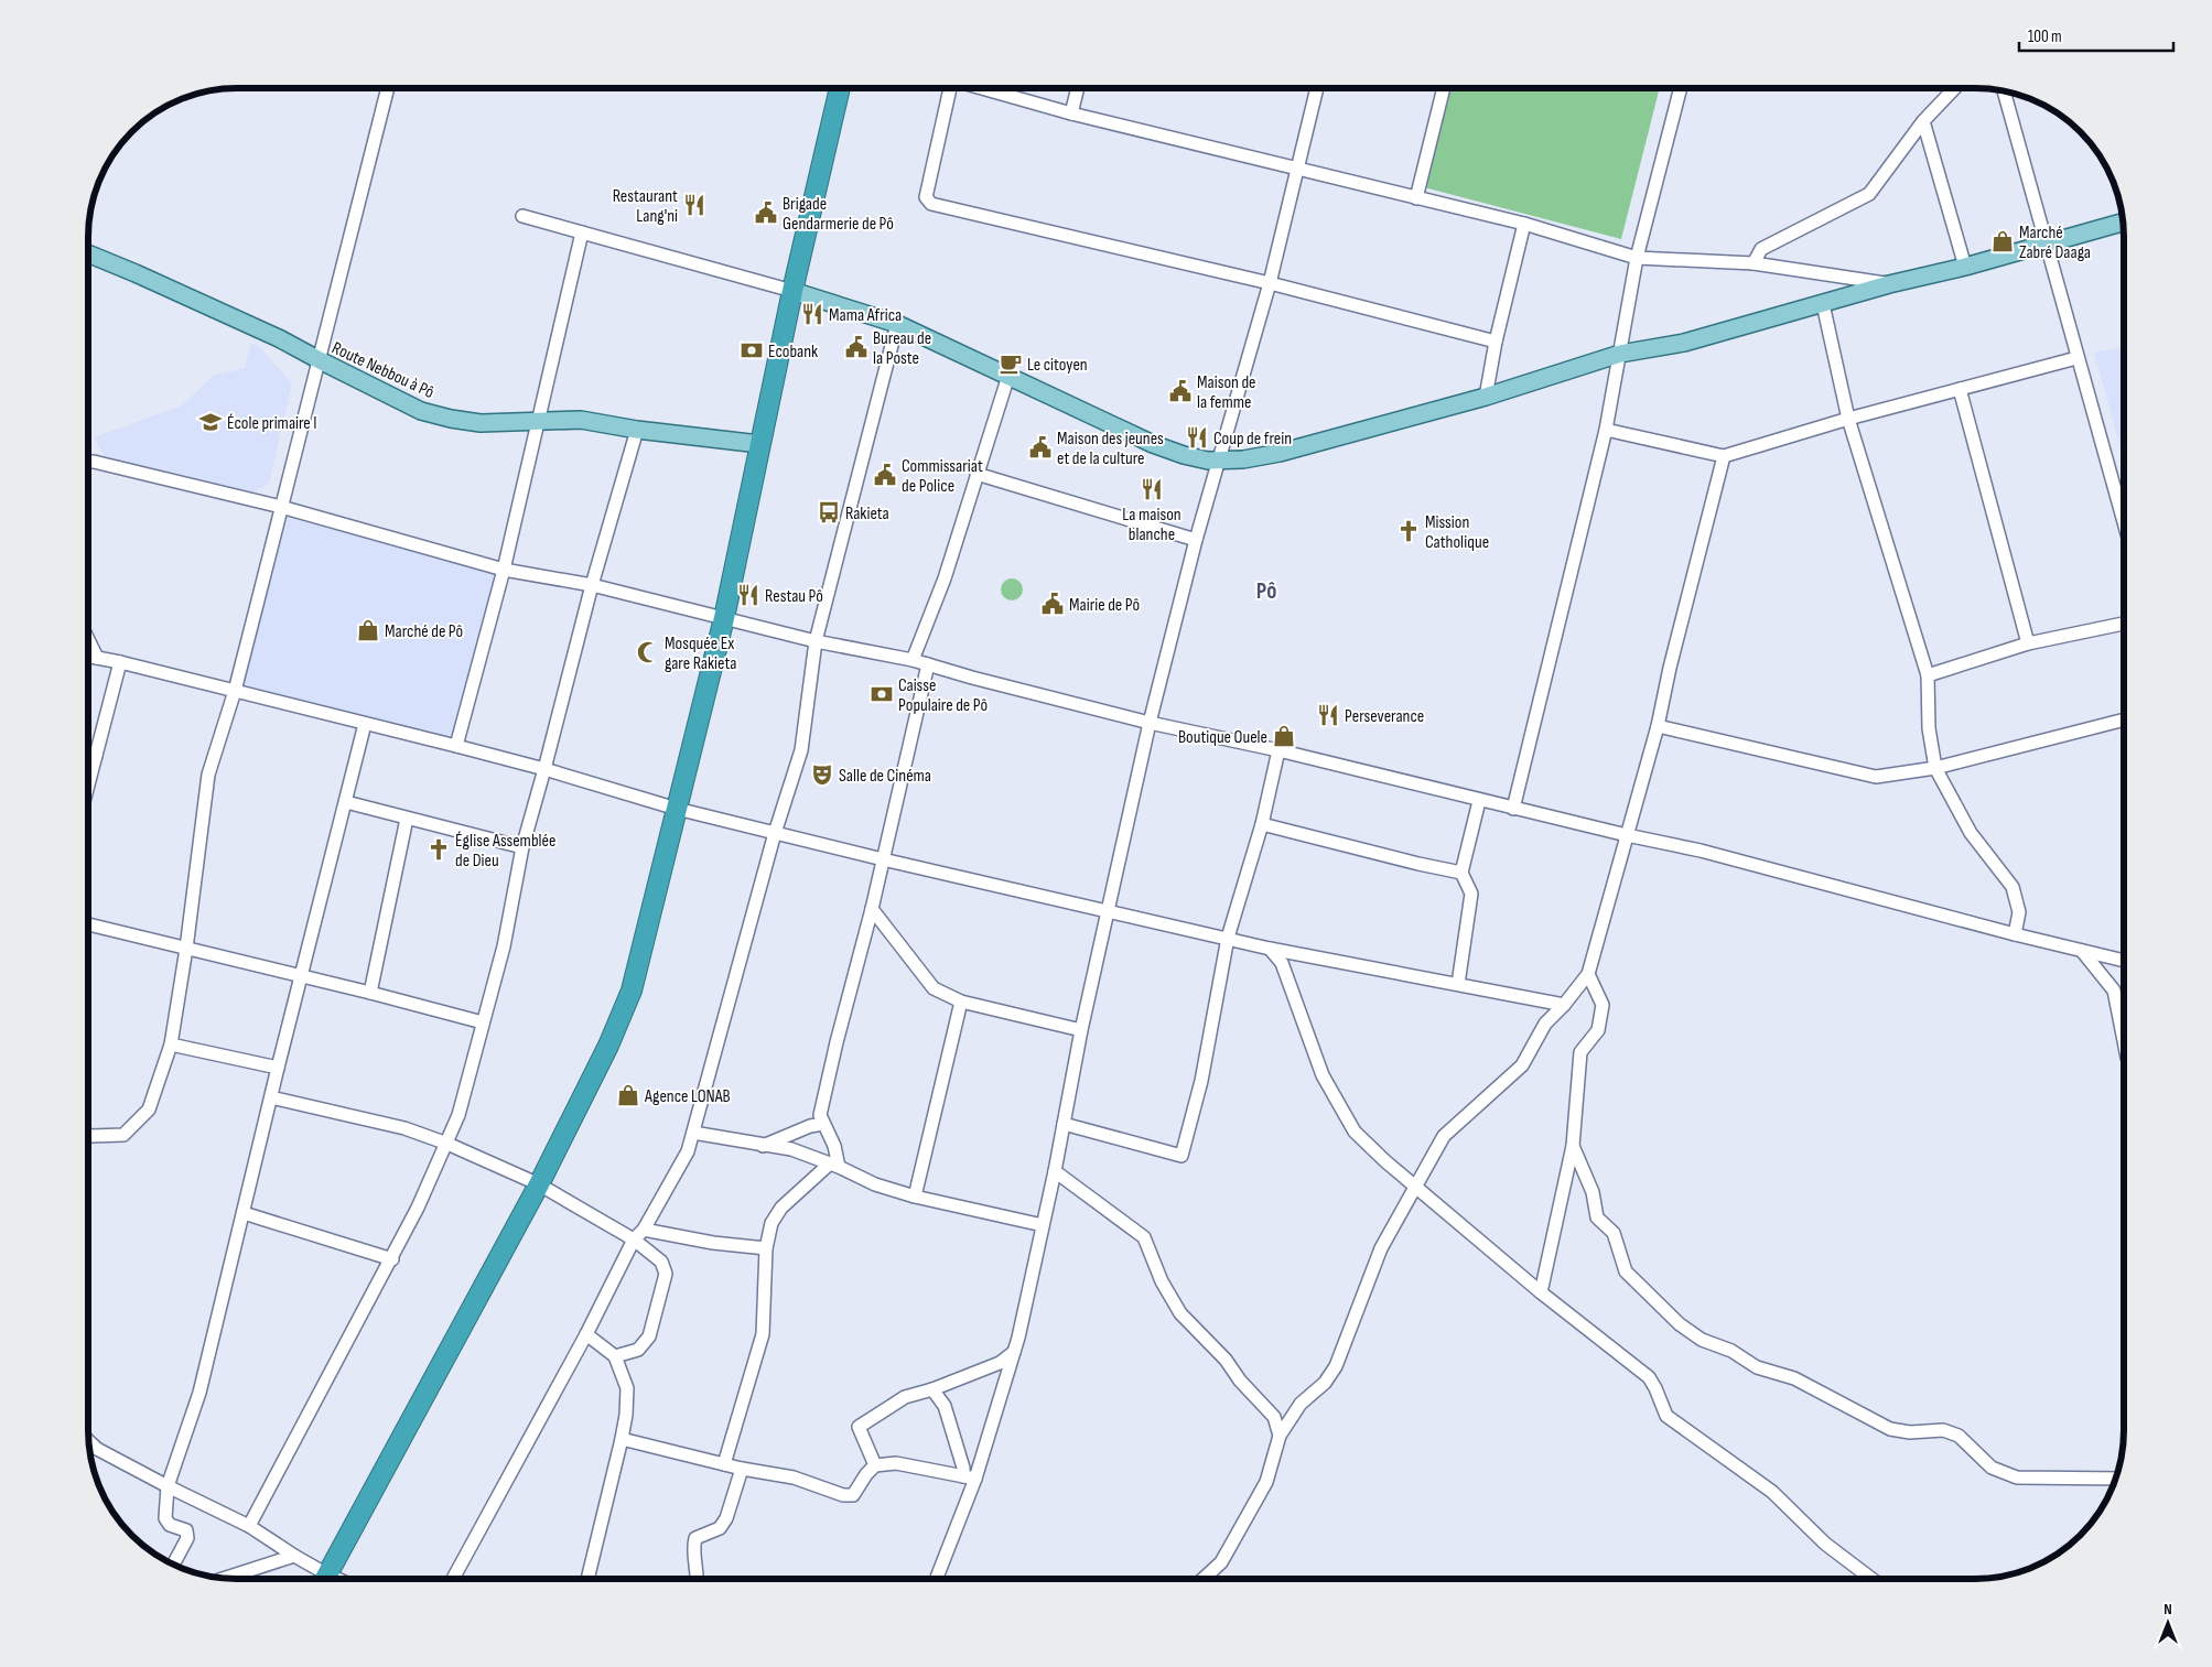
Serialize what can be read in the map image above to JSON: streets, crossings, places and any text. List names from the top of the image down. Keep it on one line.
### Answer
{"streets":{"main road":["Route Nebbou à Pô"]},"districts":["Pô"],"places":{"restaurant":["Restaurant Lang'ni","Mama Africa","Coup de frein","La maison blanche","Restau Pô","Perseverance"],"public building":["Brigade Gendarmerie de Pô","Bureau de la Poste","Maison de la femme","Maison des jeunes et de la culture","Commissariat de Police","Mairie de Pô"],"shop":["Marché Zabré Daaga","Marché de Pô","Boutique Ouele","Agence LONAB"],"bank":["Ecobank","Caisse Populaire de Pô"],"cafe":["Le citoyen"],"school or university":["École primaire I"],"bus stop":["Rakieta"],"church":["Mission Catholique","Église Assemblée de Dieu"],"mosque":["Mosquée Ex gare Rakieta"],"theatre":["Salle de Cinéma"]},"scale_bar":"100 m","north":"top"}
